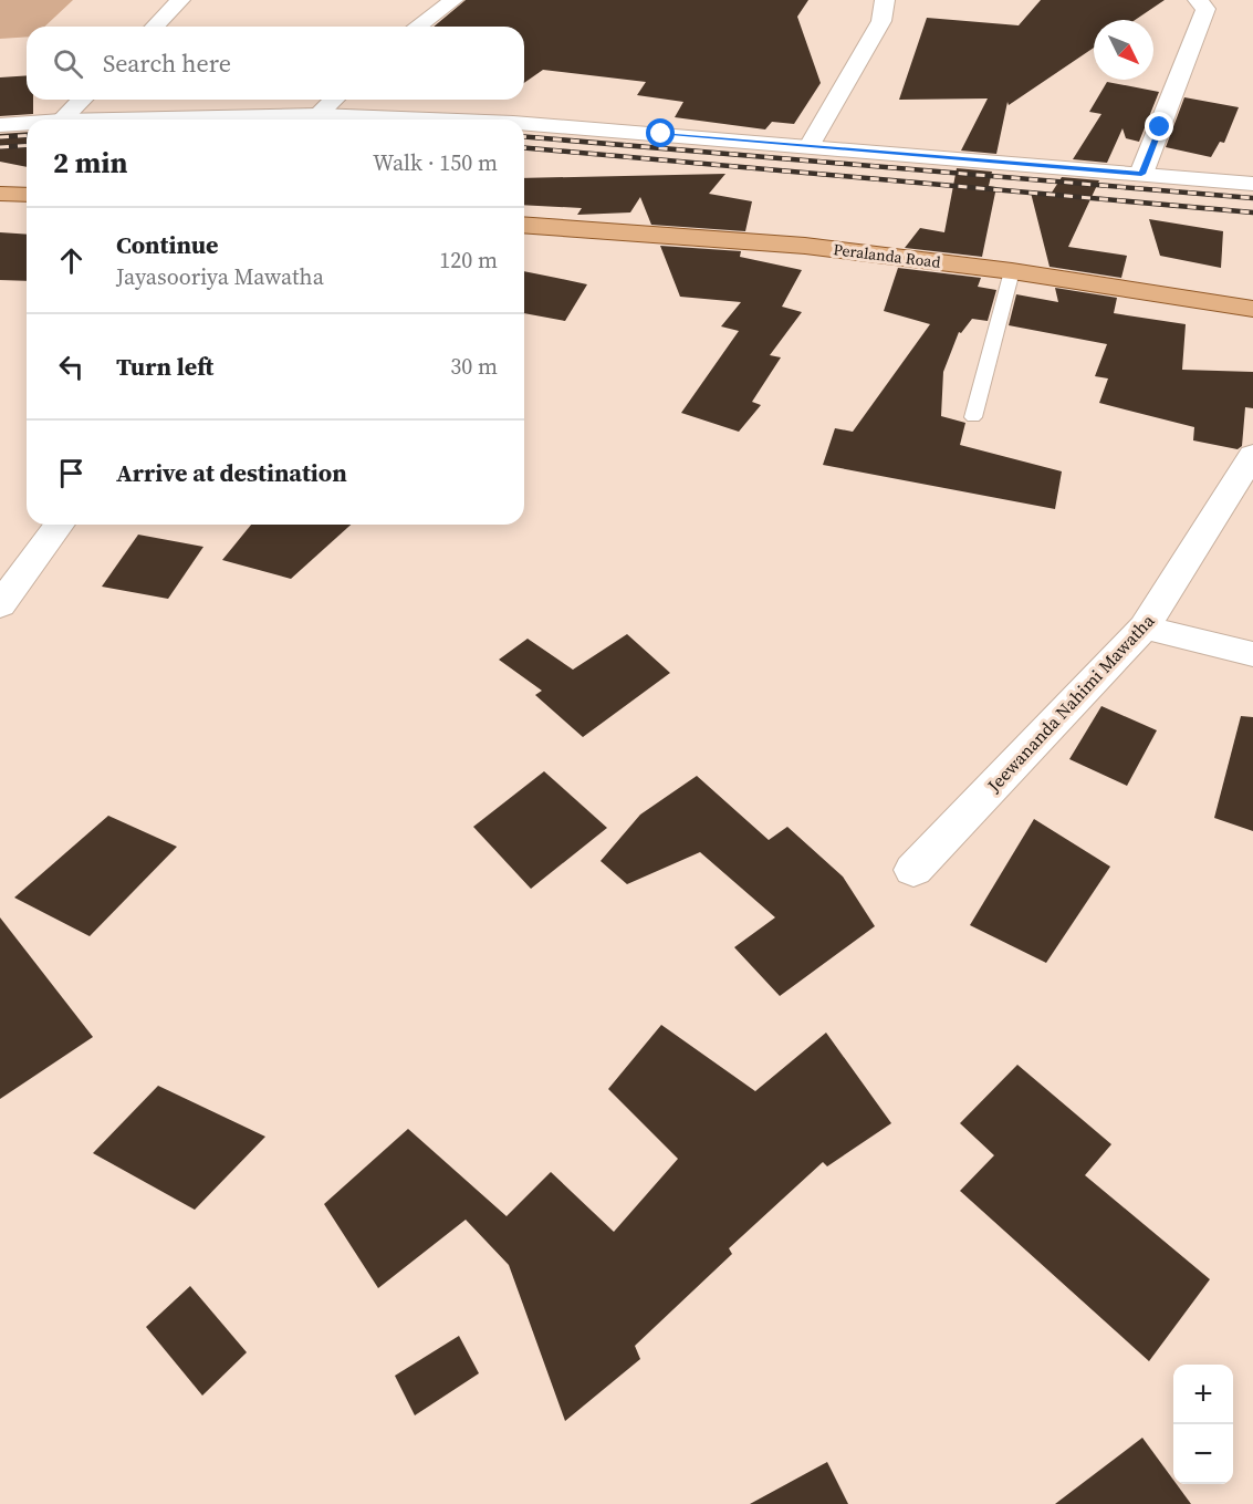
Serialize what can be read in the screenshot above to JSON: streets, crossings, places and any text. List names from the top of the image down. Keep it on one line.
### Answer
{"streets":{"main road":["Peralanda Road"],"street":["Jeewananda Nahimi Mawatha"]},"north":"bottom right","page":{"search":"Search here","heading":["2 min","Walk · 150 m"],"list":[["Continue","Jayasooriya Mawatha","120 m"],["Turn left","30 m"],"Arrive at destination"],"map_buttons":["+","−"]}}
